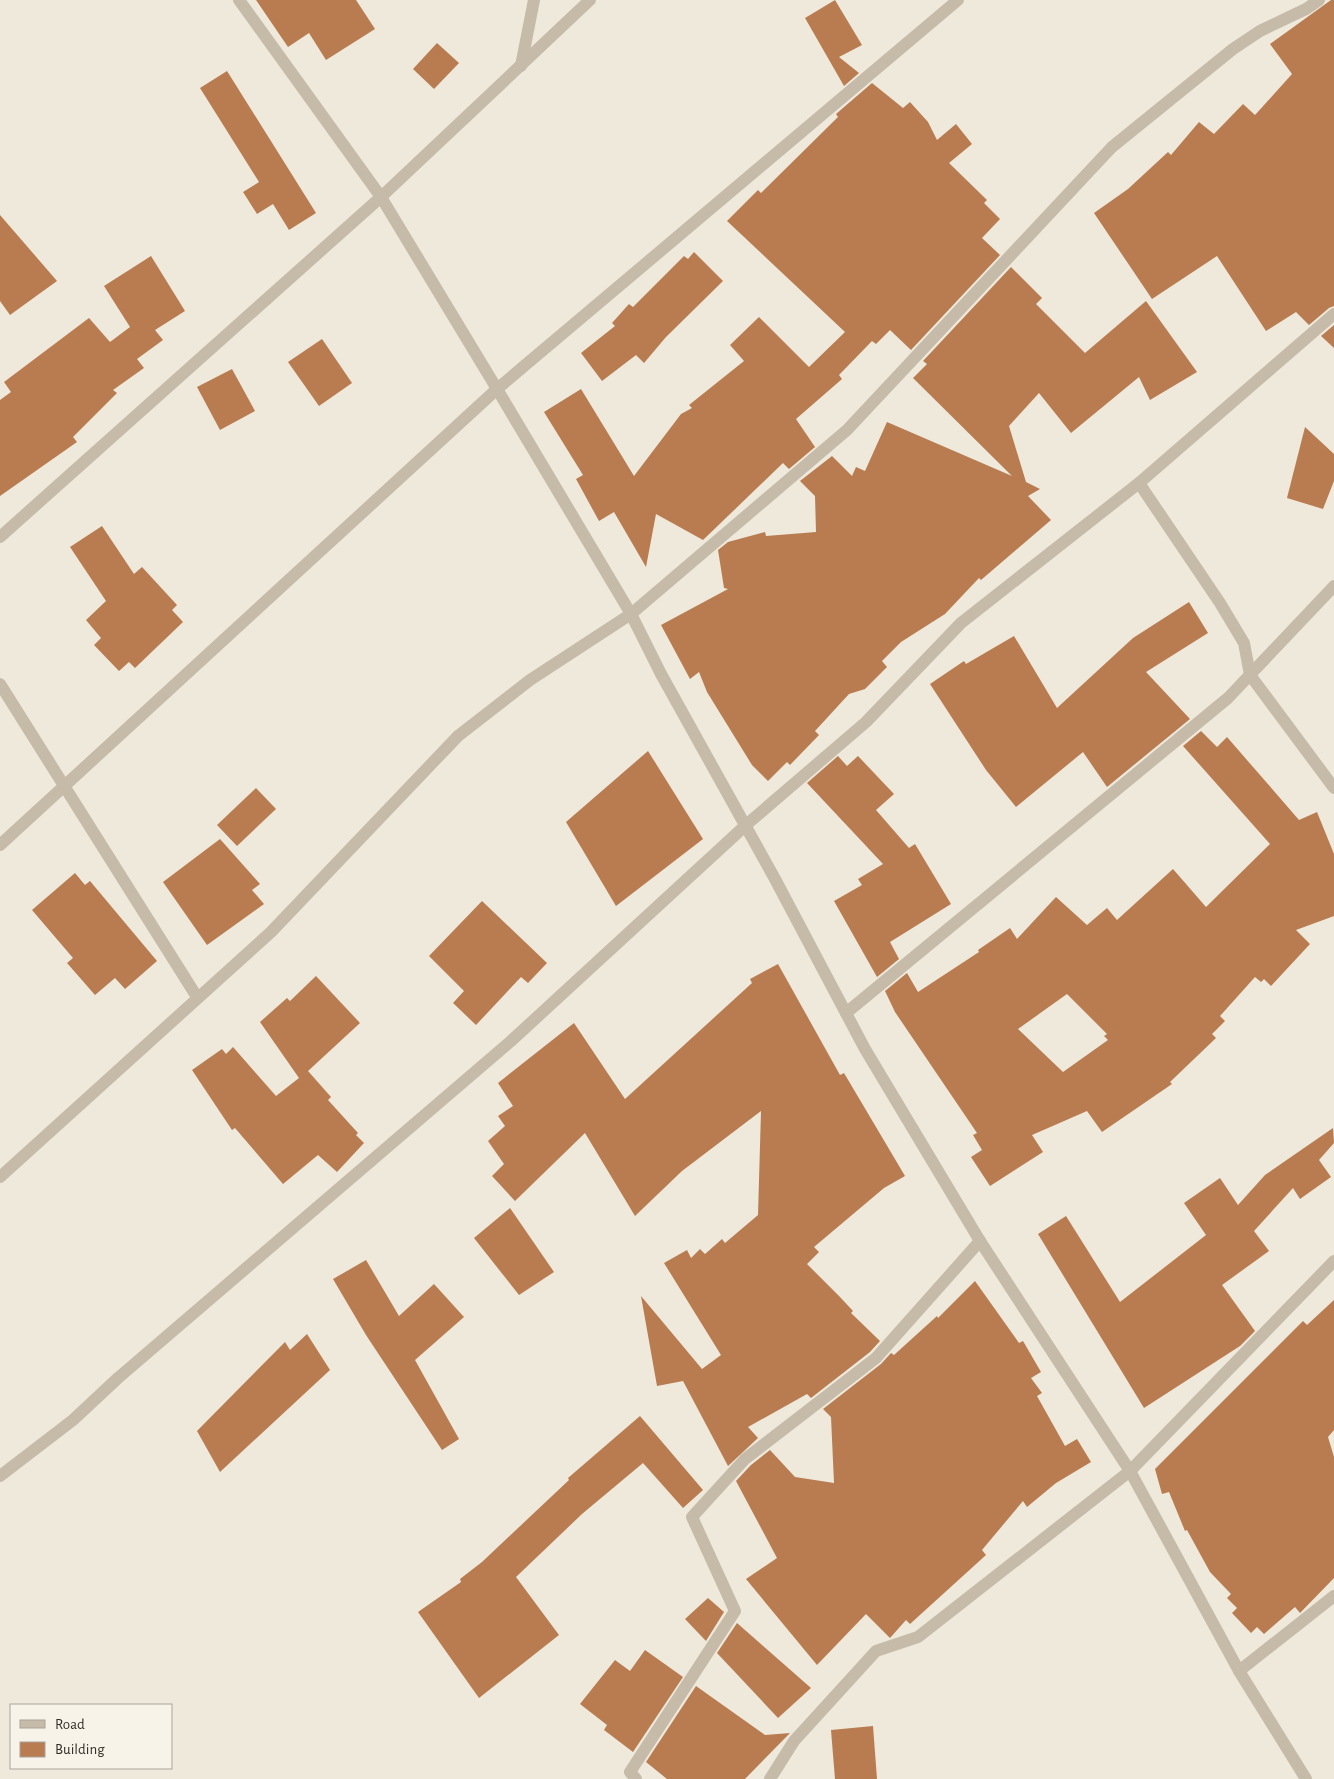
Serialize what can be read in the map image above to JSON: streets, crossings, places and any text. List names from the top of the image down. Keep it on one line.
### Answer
{"legend":["Road","Building"]}
